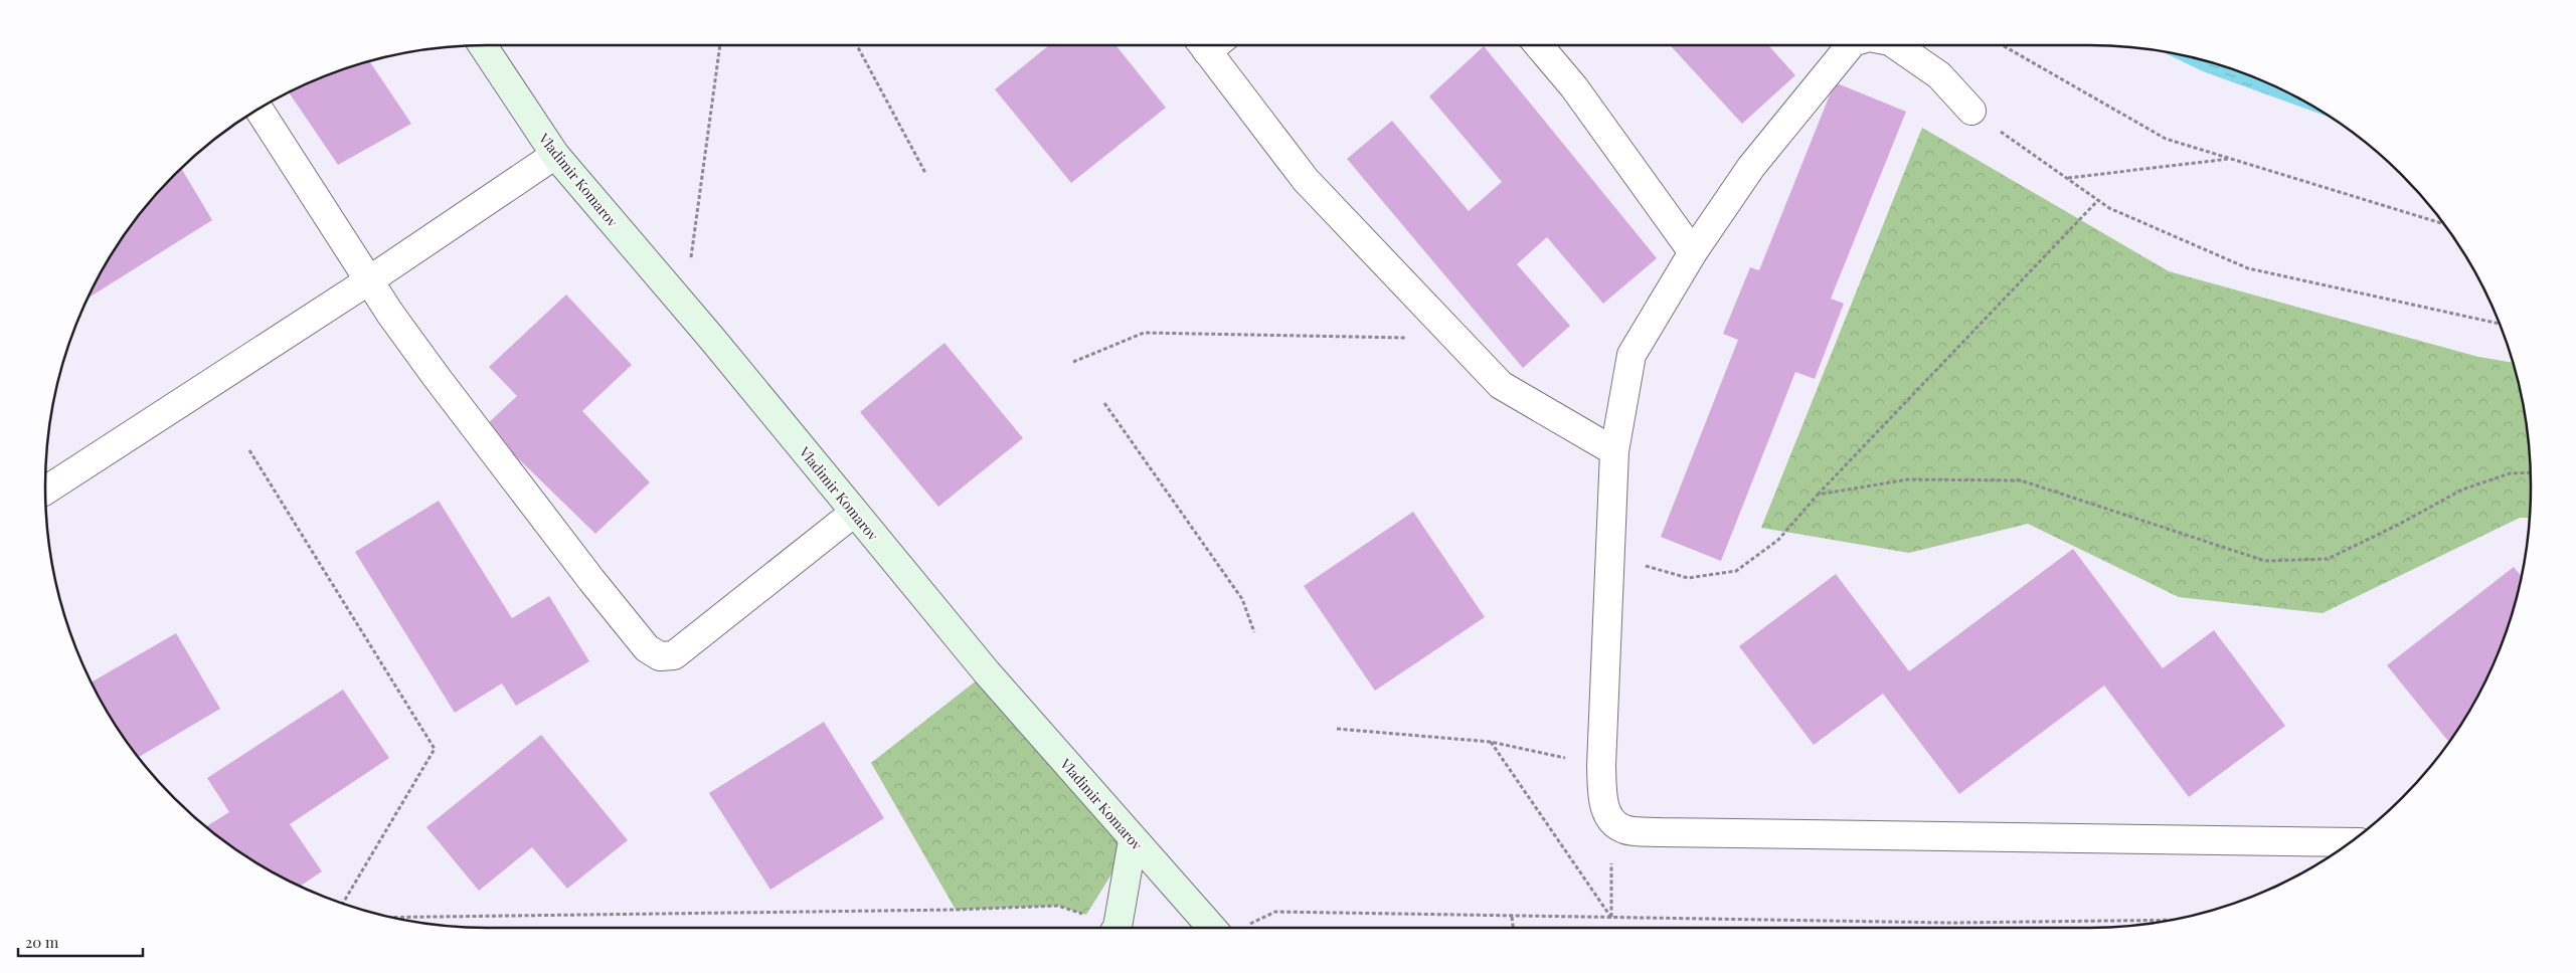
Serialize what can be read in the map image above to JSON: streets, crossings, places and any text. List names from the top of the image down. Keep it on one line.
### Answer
{"streets":{"street":["Vladimir Komarov"]},"scale_bar":"20 m"}
